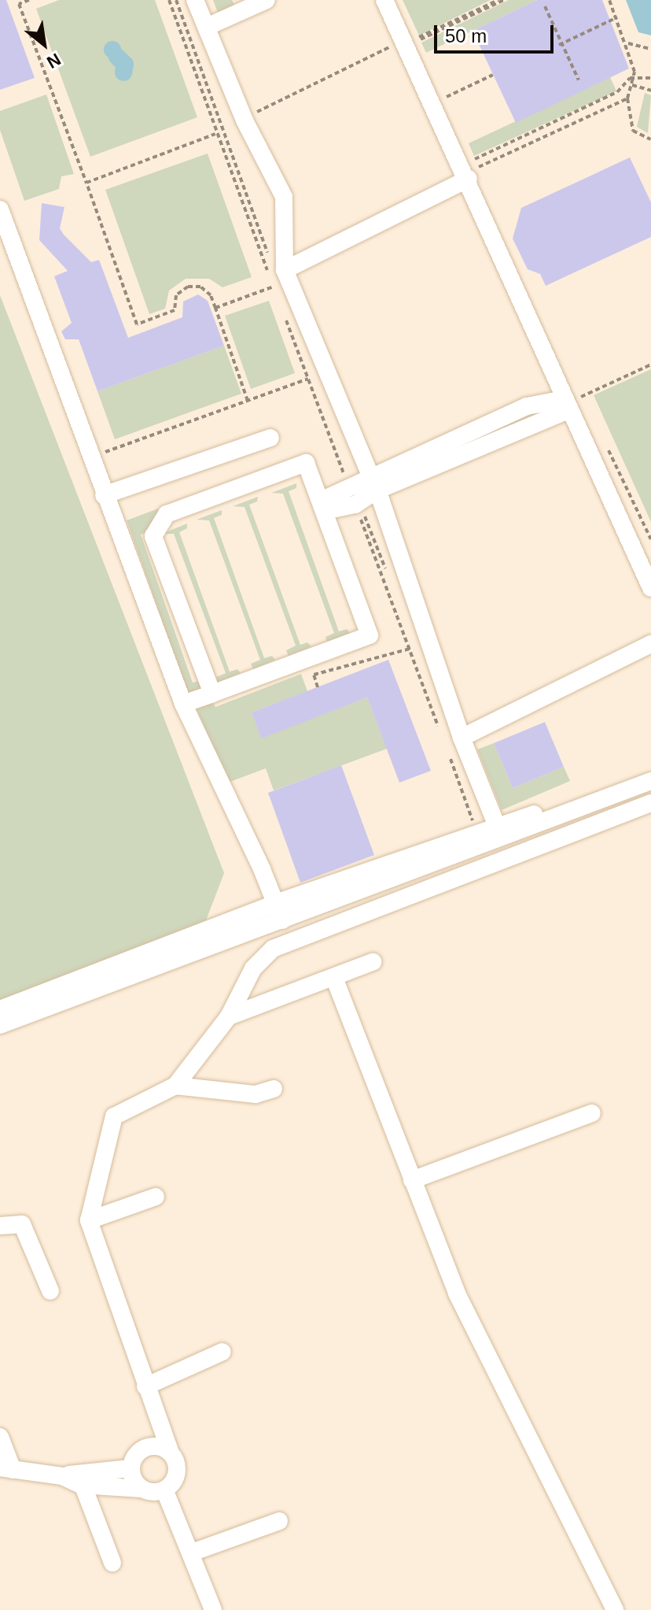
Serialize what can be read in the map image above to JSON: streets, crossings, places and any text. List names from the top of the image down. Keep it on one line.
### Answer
{"scale_bar":"50 m","north":"bottom right"}
